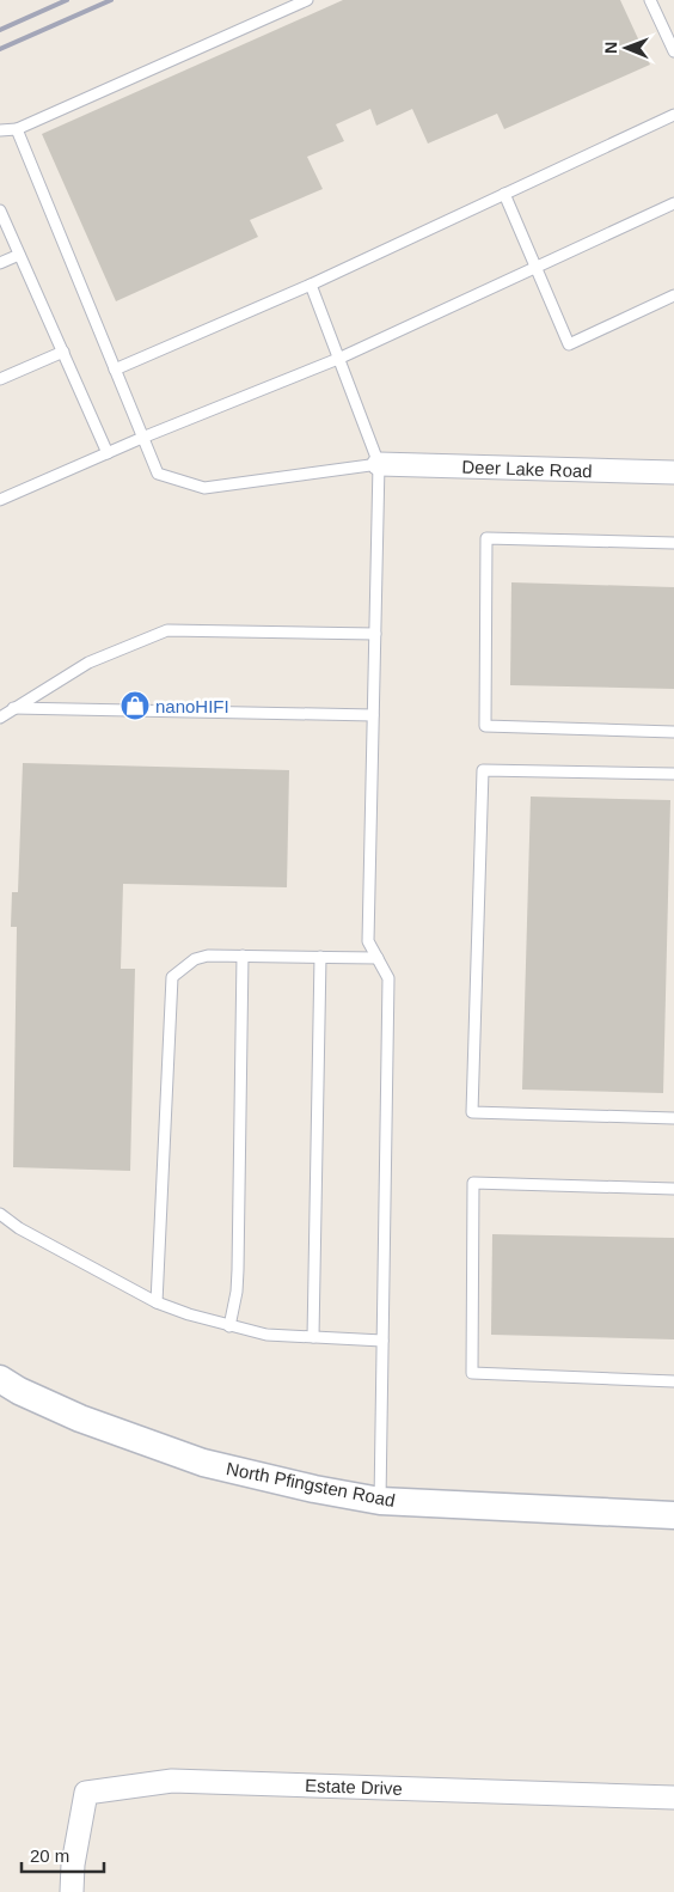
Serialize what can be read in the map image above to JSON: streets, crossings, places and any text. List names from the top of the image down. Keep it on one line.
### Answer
{"streets":{"street":["Deer Lake Road","North Pfingsten Road","Estate Drive"]},"places":{"shop":["nanoHIFI"]},"scale_bar":"20 m","north":"left"}
